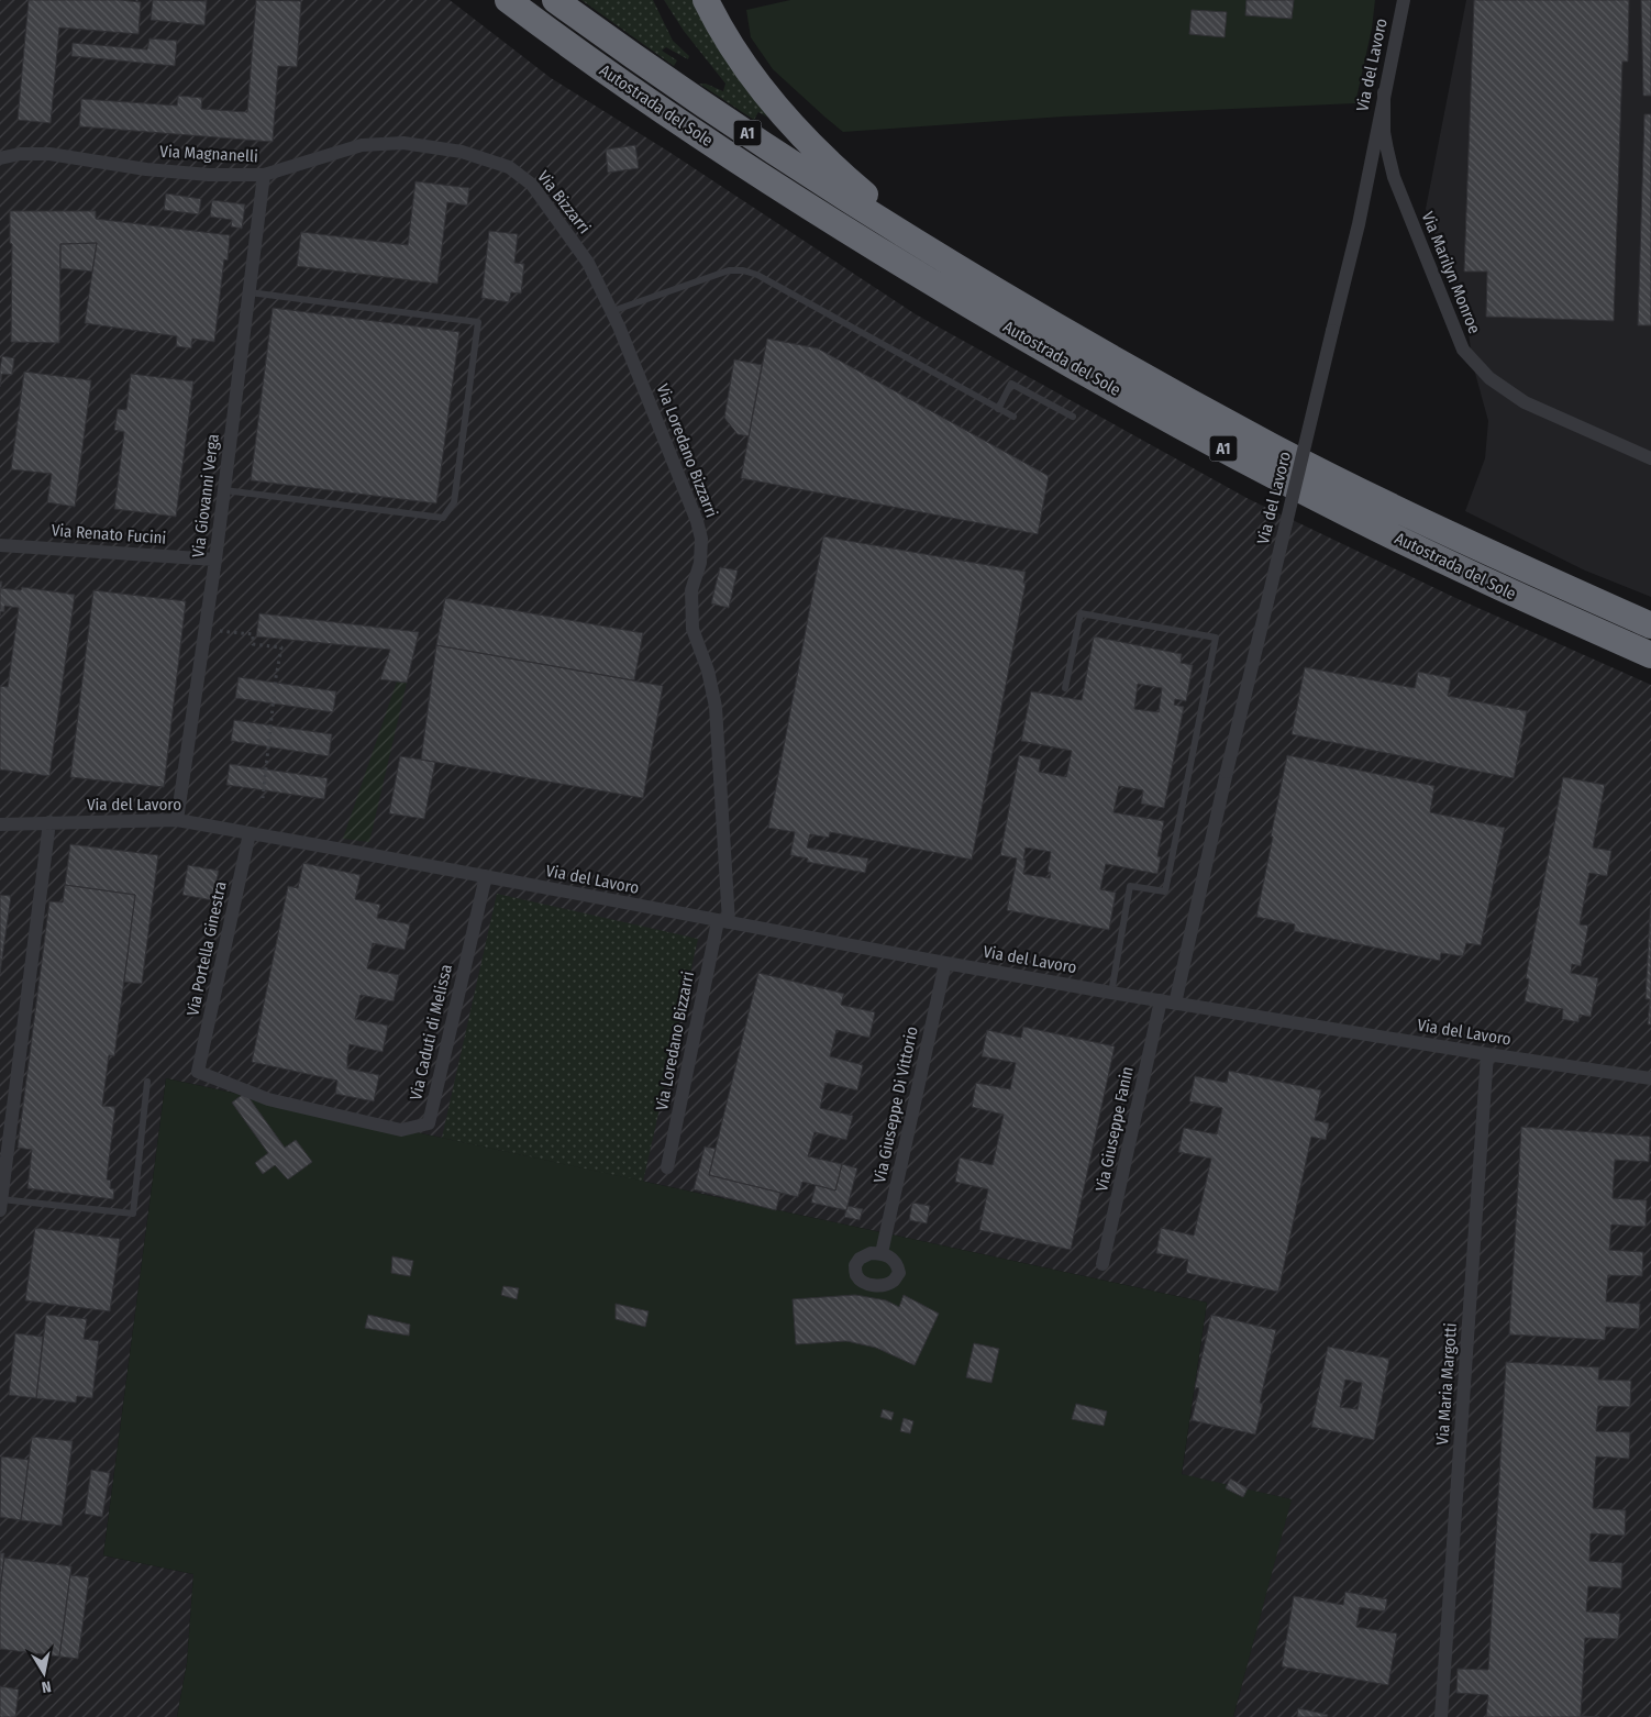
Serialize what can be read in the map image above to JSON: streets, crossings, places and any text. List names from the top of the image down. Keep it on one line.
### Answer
{"streets":{"highway":["Autostrada del Sole","A1"],"street":["Via del Lavoro","Via Magnanelli","Via Bizzarri","Via Marilyn Monroe","Via Loredano Bizzarri","Via Giovanni Verga","Via Renato Fucini","Via Portella Ginestra","Via Caduti di Melissa","Via Giuseppe Di Vittorio","Via Giuseppe Fanin","Via Maria Margotti"]},"crossings":[["Via del Lavoro","Via Marilyn Monroe"],["Via del Lavoro","Via Loredano Bizzarri"],["Via del Lavoro","Via Giovanni Verga"],["Via del Lavoro","Via Portella Ginestra"],["Via del Lavoro","Via Caduti di Melissa"],["Via del Lavoro","Via Giuseppe Di Vittorio"],["Via del Lavoro","Via Giuseppe Fanin"],["Via del Lavoro","Via Maria Margotti"],["Via Magnanelli","Via Bizzarri"],["Via Magnanelli","Via Giovanni Verga"],["Via Bizzarri","Via Loredano Bizzarri"],["Via Giovanni Verga","Via Renato Fucini"],["Via Portella Ginestra","Via Caduti di Melissa"]],"north":"bottom"}
